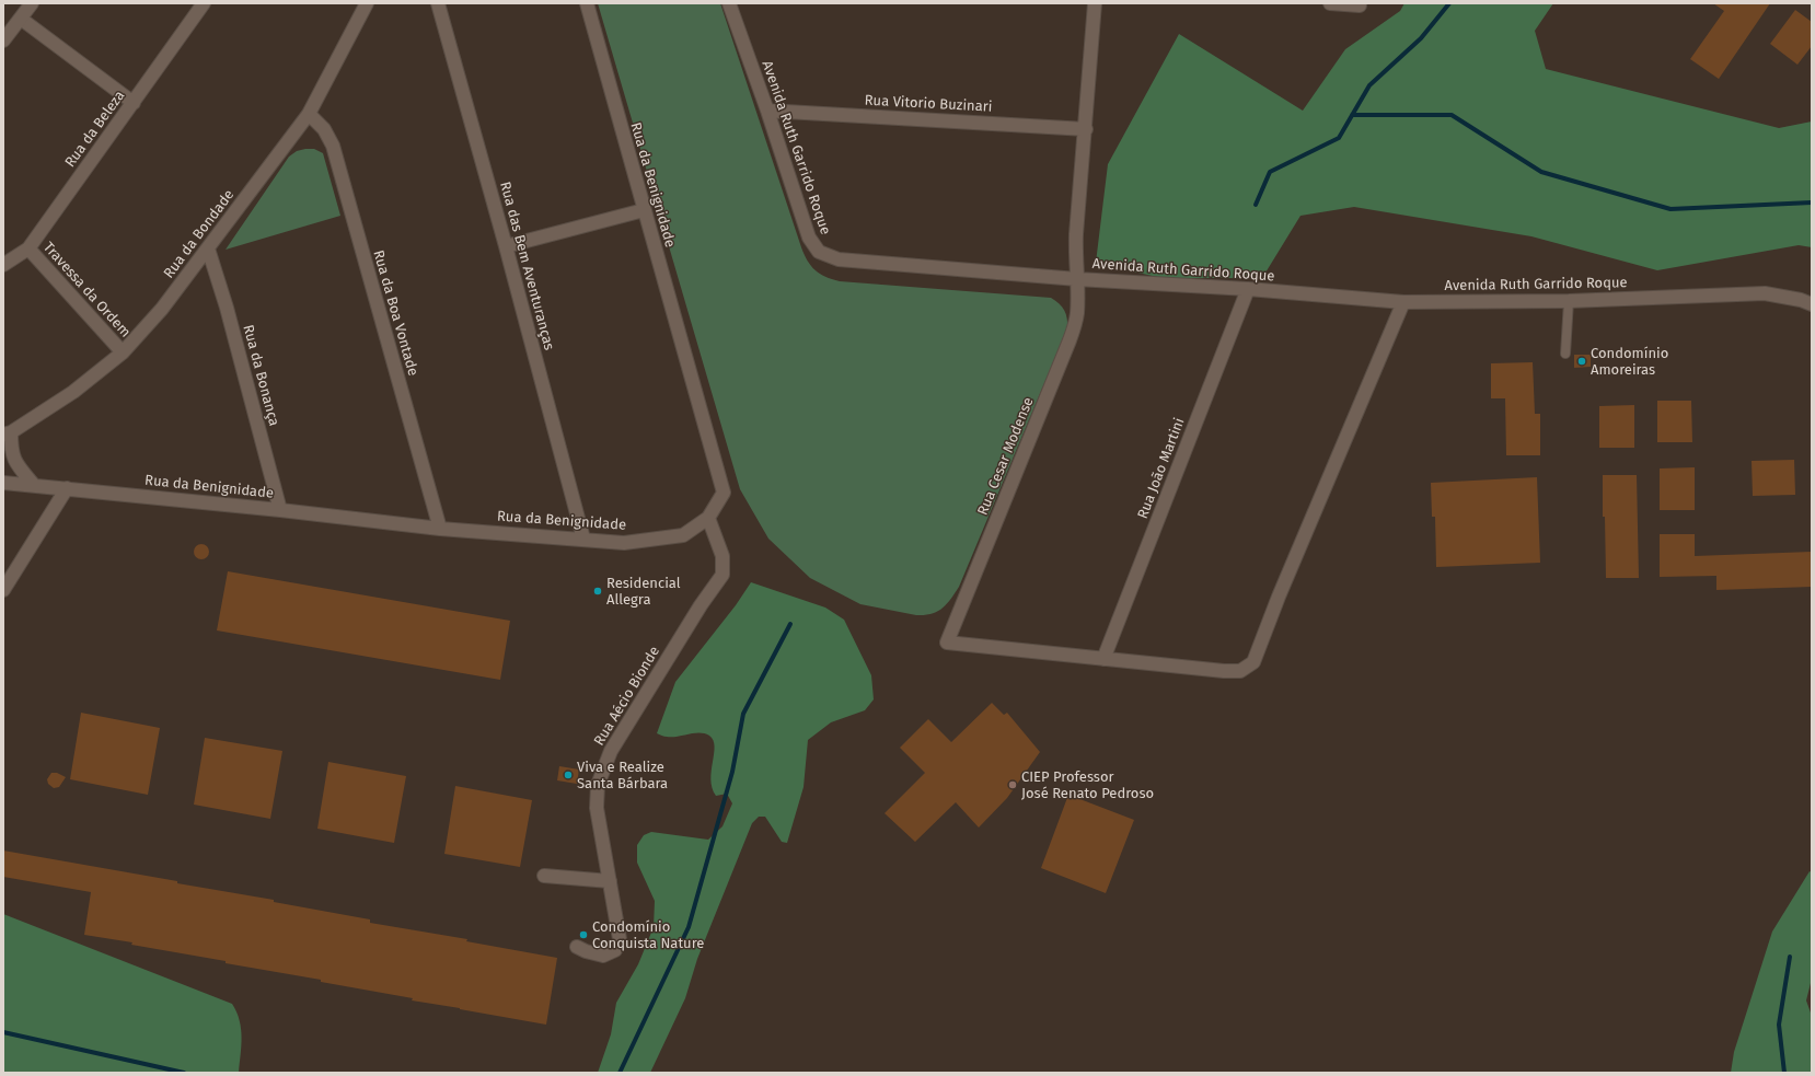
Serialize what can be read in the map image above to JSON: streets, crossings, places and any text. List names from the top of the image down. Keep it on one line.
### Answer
{"streets":{"street":["Rua Vitorio Buzinari","Rua da Beleza","Avenida Ruth Garrido Roque","Rua da Benignidade","Rua da Bondade","Rua das Bem Aventuranças","Travessa da Ordem","Rua da Boa Vontade","Rua da Bonança","Rua Cesar Modense","Rua João Martini","Rua Aécio Bionde"]},"crossings":[["Rua Vitorio Buzinari","Avenida Ruth Garrido Roque"],["Rua Vitorio Buzinari","Rua Cesar Modense"],["Rua da Beleza","Travessa da Ordem"],["Avenida Ruth Garrido Roque","Rua Cesar Modense"],["Avenida Ruth Garrido Roque","Rua João Martini"],["Rua da Benignidade","Rua das Bem Aventuranças"],["Rua da Benignidade","Rua da Boa Vontade"],["Rua da Benignidade","Rua da Bonança"],["Rua da Benignidade","Rua Aécio Bionde"],["Rua da Bondade","Travessa da Ordem"],["Rua da Bondade","Rua da Boa Vontade"],["Rua da Bondade","Rua da Bonança"],["Rua Cesar Modense","Rua João Martini"]],"places":["Condomínio Amoreiras","Residencial Allegra","Viva e Realize Santa Bárbara","CIEP Professor José Renato Pedroso","Condomínio Conquista Nature"]}
